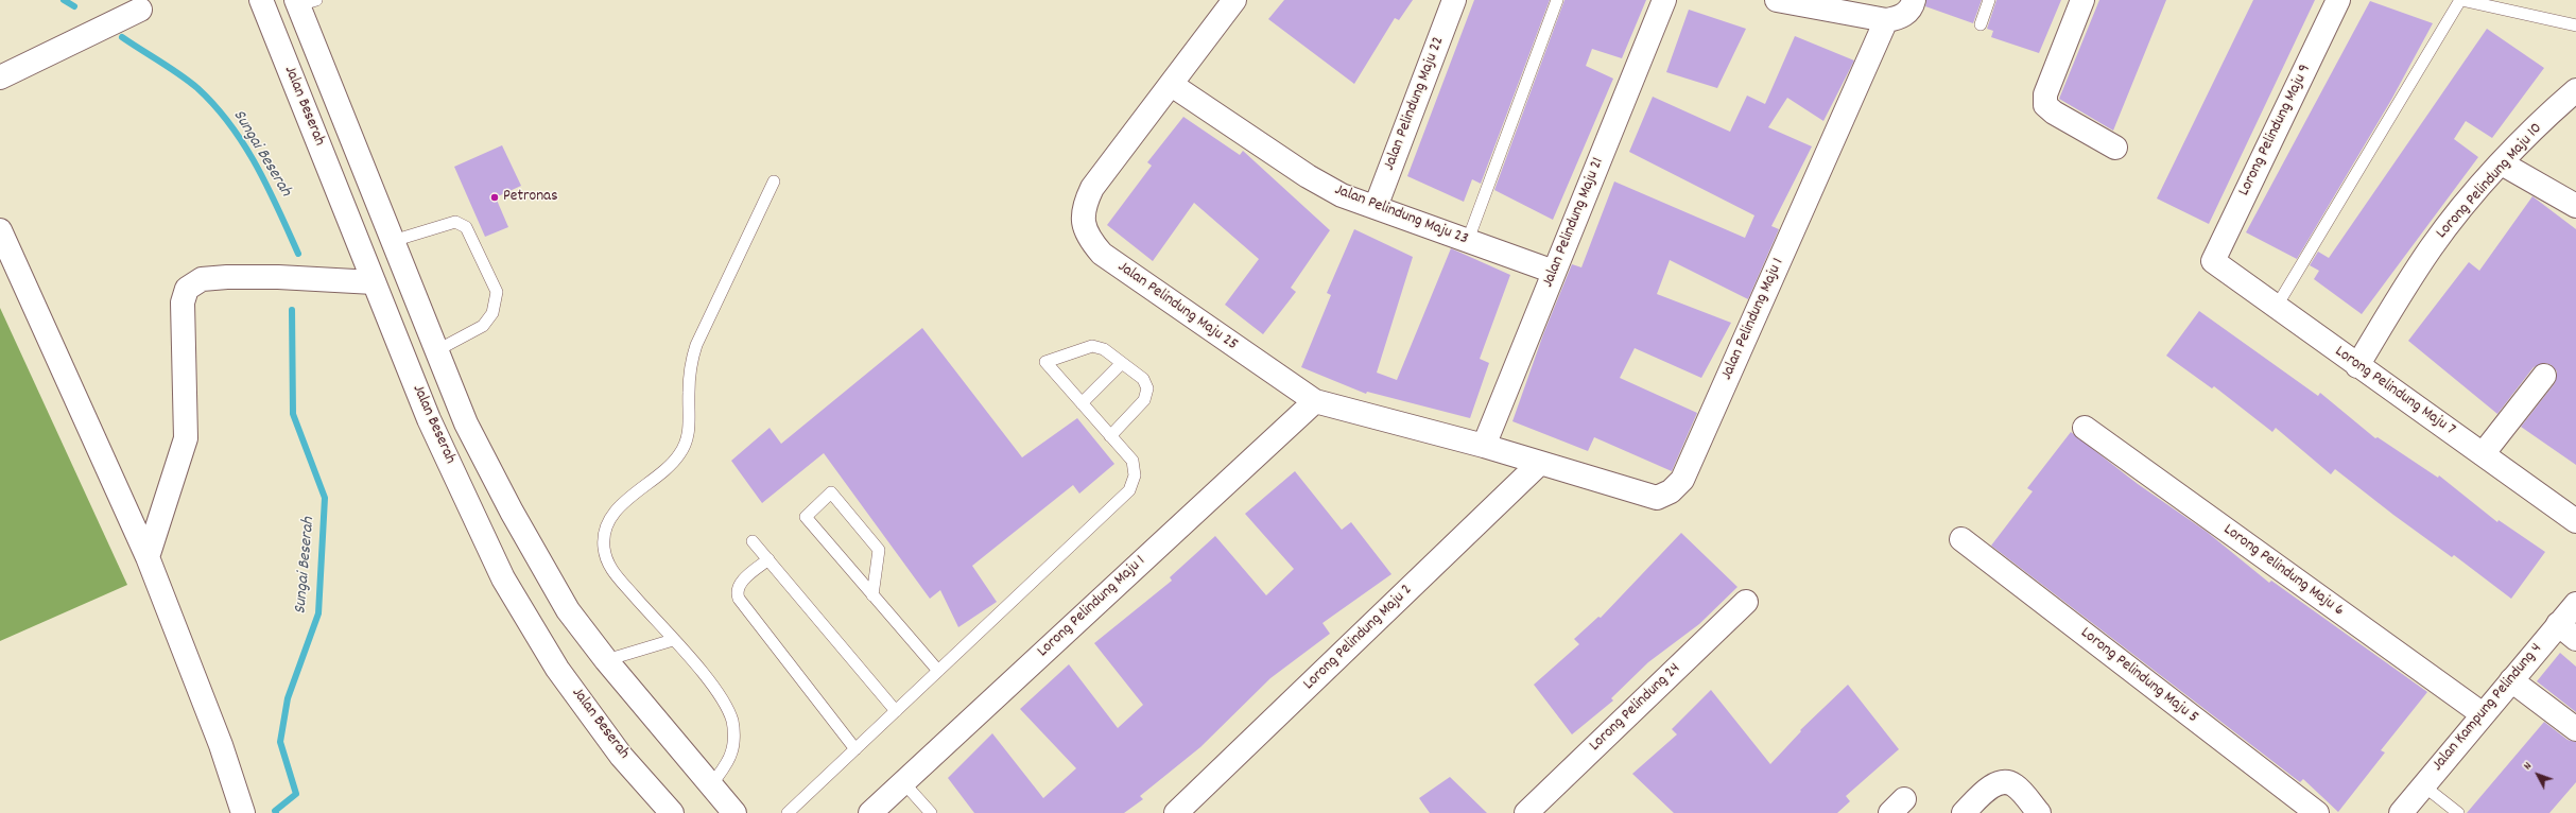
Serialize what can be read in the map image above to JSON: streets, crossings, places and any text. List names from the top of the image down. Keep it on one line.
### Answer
{"streets":{"main road":["Jalan Pelindung Maju 22","Jalan Beserah","Lorong Pelindung Maju 9","Lorong Pelindung Maju 10","Jalan Pelindung Maju 23","Jalan Pelindung Maju 21","Jalan Pelindung Maju 25","Jalan Pelindung Maju 1","Lorong Pelindung Maju 7","Lorong Pelindung Maju 6","Lorong Pelindung Maju 1","Lorong Pelindung Maju 2","Lorong Pelindung Maju 5","Lorong Pelindung 24","Jalan Kampung Pelindung 4"]},"crossings":[["Jalan Pelindung Maju 22","Jalan Pelindung Maju 23"],["Lorong Pelindung Maju 9","Lorong Pelindung Maju 7"],["Lorong Pelindung Maju 10","Lorong Pelindung Maju 7"],["Jalan Pelindung Maju 23","Jalan Pelindung Maju 21"],["Jalan Pelindung Maju 23","Jalan Pelindung Maju 25"],["Jalan Pelindung Maju 21","Jalan Pelindung Maju 25"],["Jalan Pelindung Maju 25","Jalan Pelindung Maju 1"],["Jalan Pelindung Maju 25","Lorong Pelindung Maju 1"],["Jalan Pelindung Maju 25","Lorong Pelindung Maju 2"],["Jalan Pelindung Maju 1","Lorong Pelindung Maju 2"],["Lorong Pelindung Maju 6","Jalan Kampung Pelindung 4"]],"water":["Sungai Beserah"],"places":["Petronas"],"north":"top left"}
